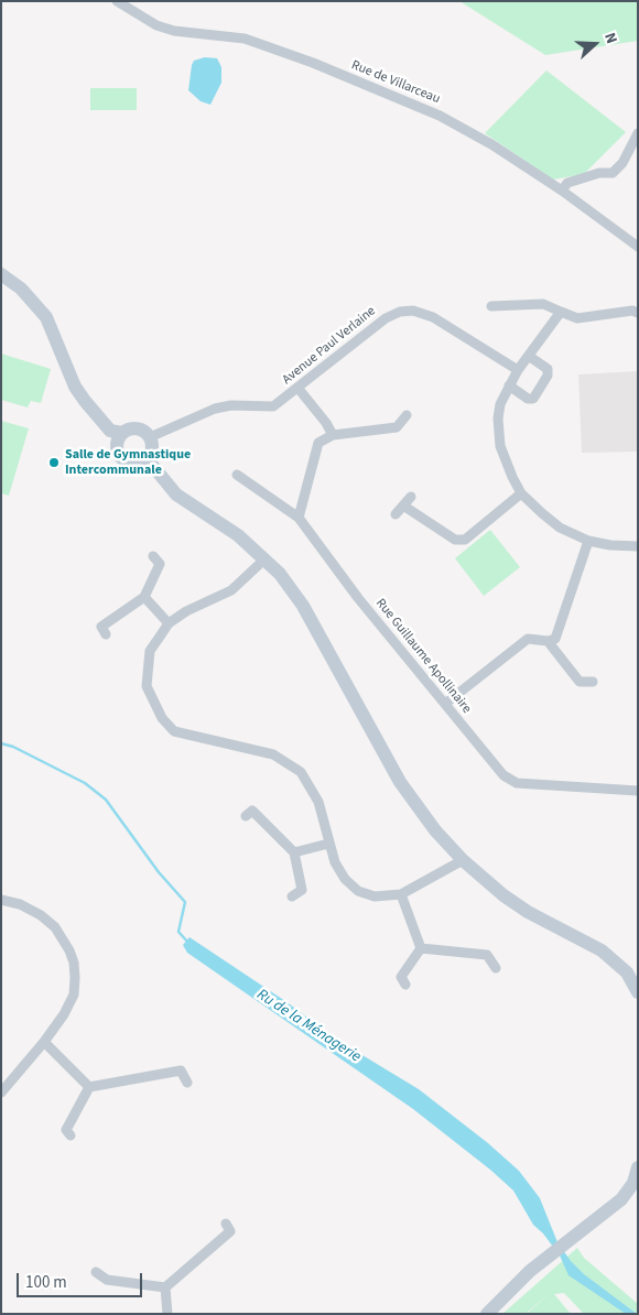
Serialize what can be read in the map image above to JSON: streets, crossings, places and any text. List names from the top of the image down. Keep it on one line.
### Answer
{"streets":{"street":["Rue de Villarceau","Avenue Paul Verlaine","Rue Guillaume Apollinaire"]},"water":["Ru de la Ménagerie"],"places":["Salle de Gymnastique Intercommunale"],"scale_bar":"100 m","north":"right"}
